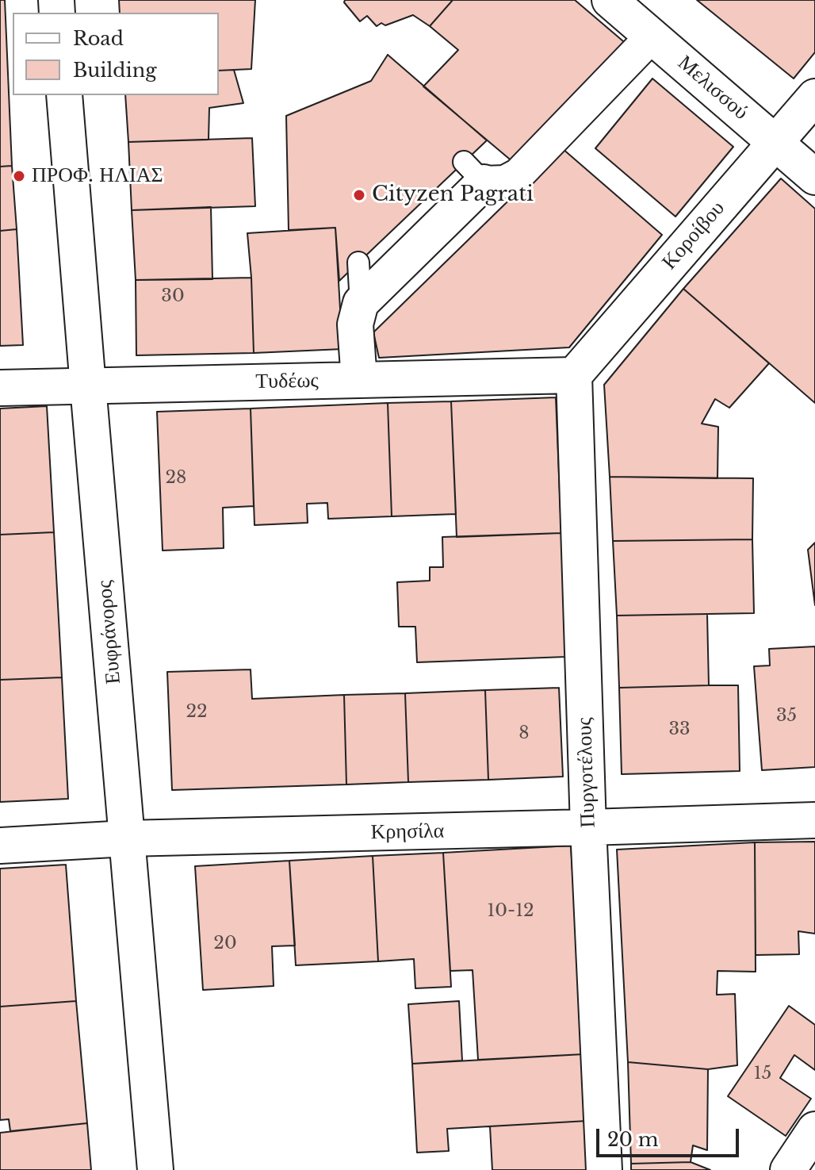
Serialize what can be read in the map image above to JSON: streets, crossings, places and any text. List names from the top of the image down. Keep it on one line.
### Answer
{"streets":{"street":["Μελισσού","Κοροίβου","Τυδέως","Ευφράνορος","Πυργοτέλους","Κρησίλα"]},"crossings":[["Μελισσού","Κοροίβου"],["Κοροίβου","Τυδέως"],["Κοροίβου","Πυργοτέλους"],["Τυδέως","Ευφράνορος"],["Τυδέως","Πυργοτέλους"],["Ευφράνορος","Κρησίλα"],["Πυργοτέλους","Κρησίλα"]],"places":["ΠΡΟΦ. ΗΛΙΑΣ","Cityzen Pagrati"],"house_numbers":["30","28","22","35","33","8","10-12","20","15"],"legend":["Road","Building"],"scale_bar":"20 m"}
